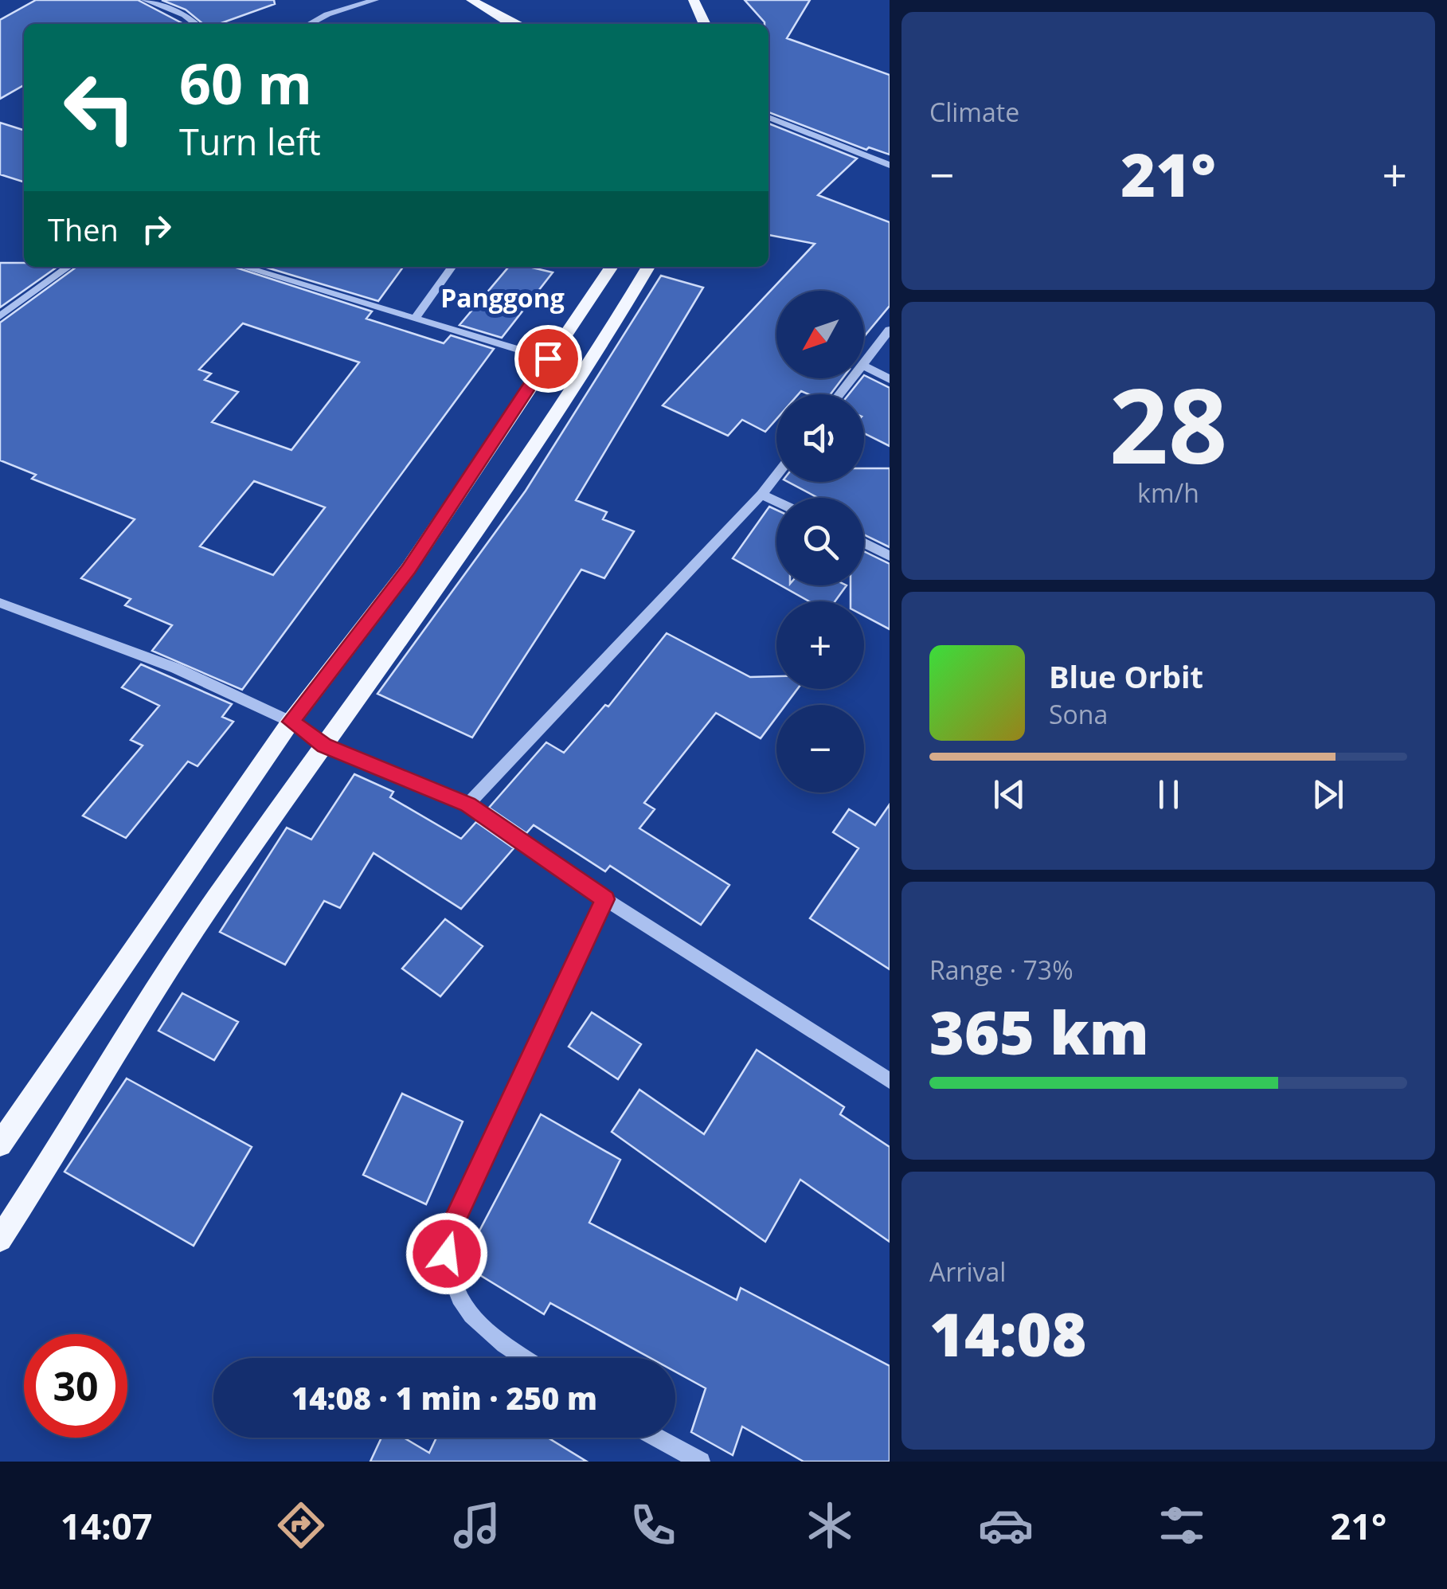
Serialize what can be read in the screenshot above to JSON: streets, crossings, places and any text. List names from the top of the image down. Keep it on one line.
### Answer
{"districts":["Panggong"],"north":"bottom left","page":{"tile":["Climate",["28","km/h"],["Range · 73%","365 km"],["Arrival","14:08"]],"turn":["60 m","Turn left"],"heat":["−","21°","+"],"then":"Then","map_buttons":["+","−"],"song":["Blue Orbit","Sona"],"limit":"30","trip":"14:08 · 1 min · 250 m","tabs":["14:07","21°"]}}
